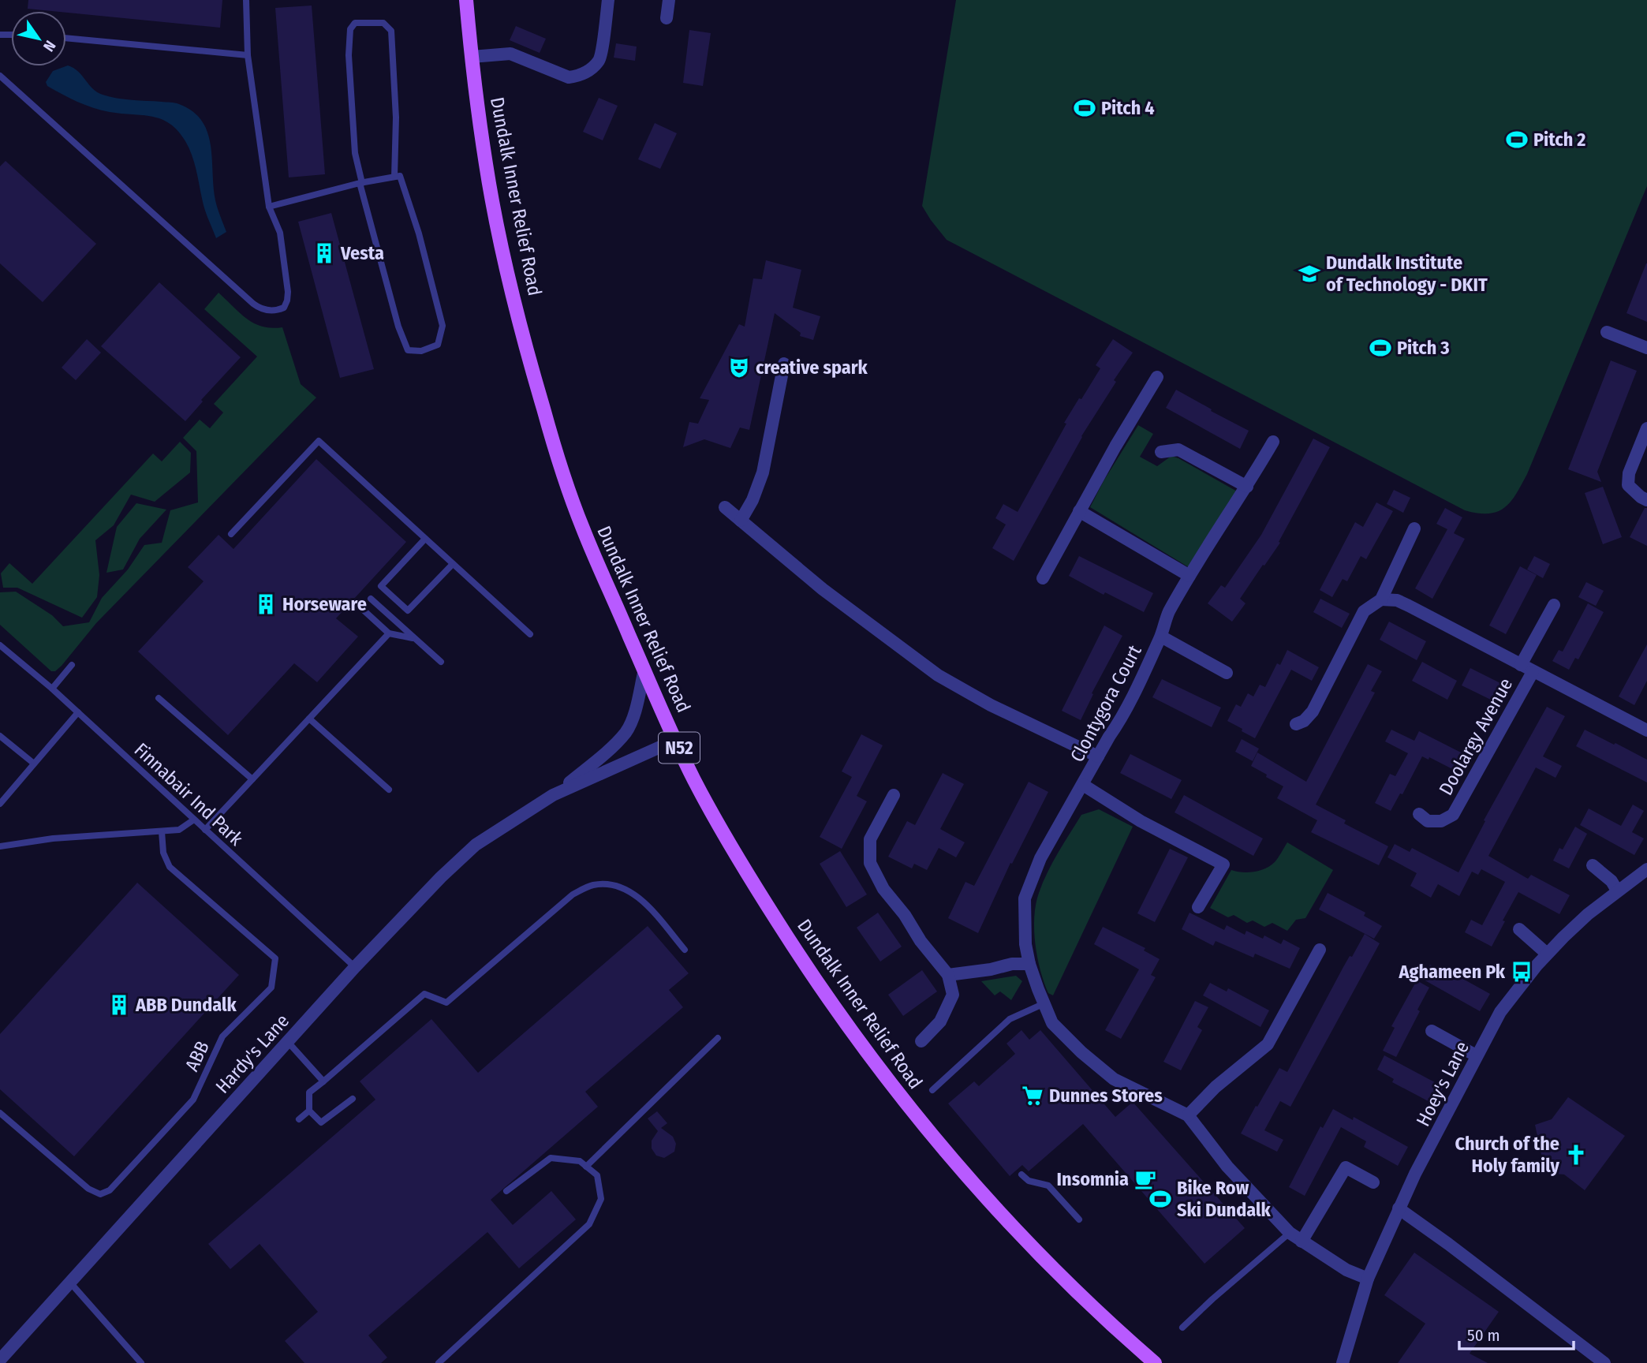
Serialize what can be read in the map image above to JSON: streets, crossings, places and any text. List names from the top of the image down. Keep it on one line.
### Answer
{"streets":{"main road":["Dundalk Inner Relief Road","N52"],"street":["Clontygora Court","Doolargy Avenue","Hardy's Lane","Hoey's Lane"],"lane":["Finnabair Ind Park","ABB"]},"crossings":[["Dundalk Inner Relief Road","Hardy's Lane"],["Finnabair Ind Park","Hardy's Lane"]],"places":{"sports":["Pitch 4","Pitch 2","Pitch 3","Bike Row Ski Dundalk"],"building":["Vesta","Horseware","ABB Dundalk"],"school or university":["Dundalk Institute of Technology - DKIT"],"theatre":["creative spark"],"bus stop":["Aghameen Pk"],"supermarket":["Dunnes Stores"],"church":["Church of the Holy family"],"cafe":["Insomnia"]},"scale_bar":"50 m","north":"bottom right"}
